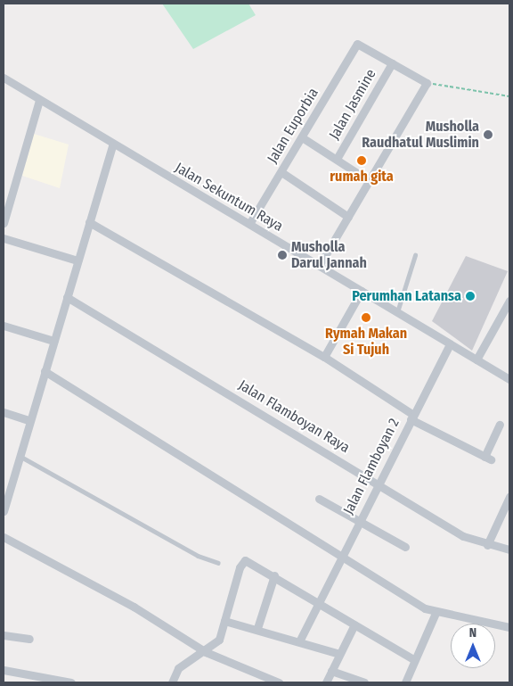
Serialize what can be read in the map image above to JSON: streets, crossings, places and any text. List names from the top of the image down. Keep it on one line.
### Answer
{"streets":{"street":["Jalan Jasmine","Jalan Euporbia","Jalan Sekuntum Raya","Jalan Flamboyan Raya","Jalan Flamboyan 2"]},"crossings":[["Jalan Jasmine","Jalan Euporbia"],["Jalan Euporbia","Jalan Sekuntum Raya"],["Jalan Sekuntum Raya","Jalan Flamboyan 2"],["Jalan Flamboyan Raya","Jalan Flamboyan 2"]],"places":["Musholla Raudhatul Muslimin","rumah gita","Musholla Darul Jannah","Perumhan Latansa","Rymah Makan Si Tujuh"],"north":"top"}
